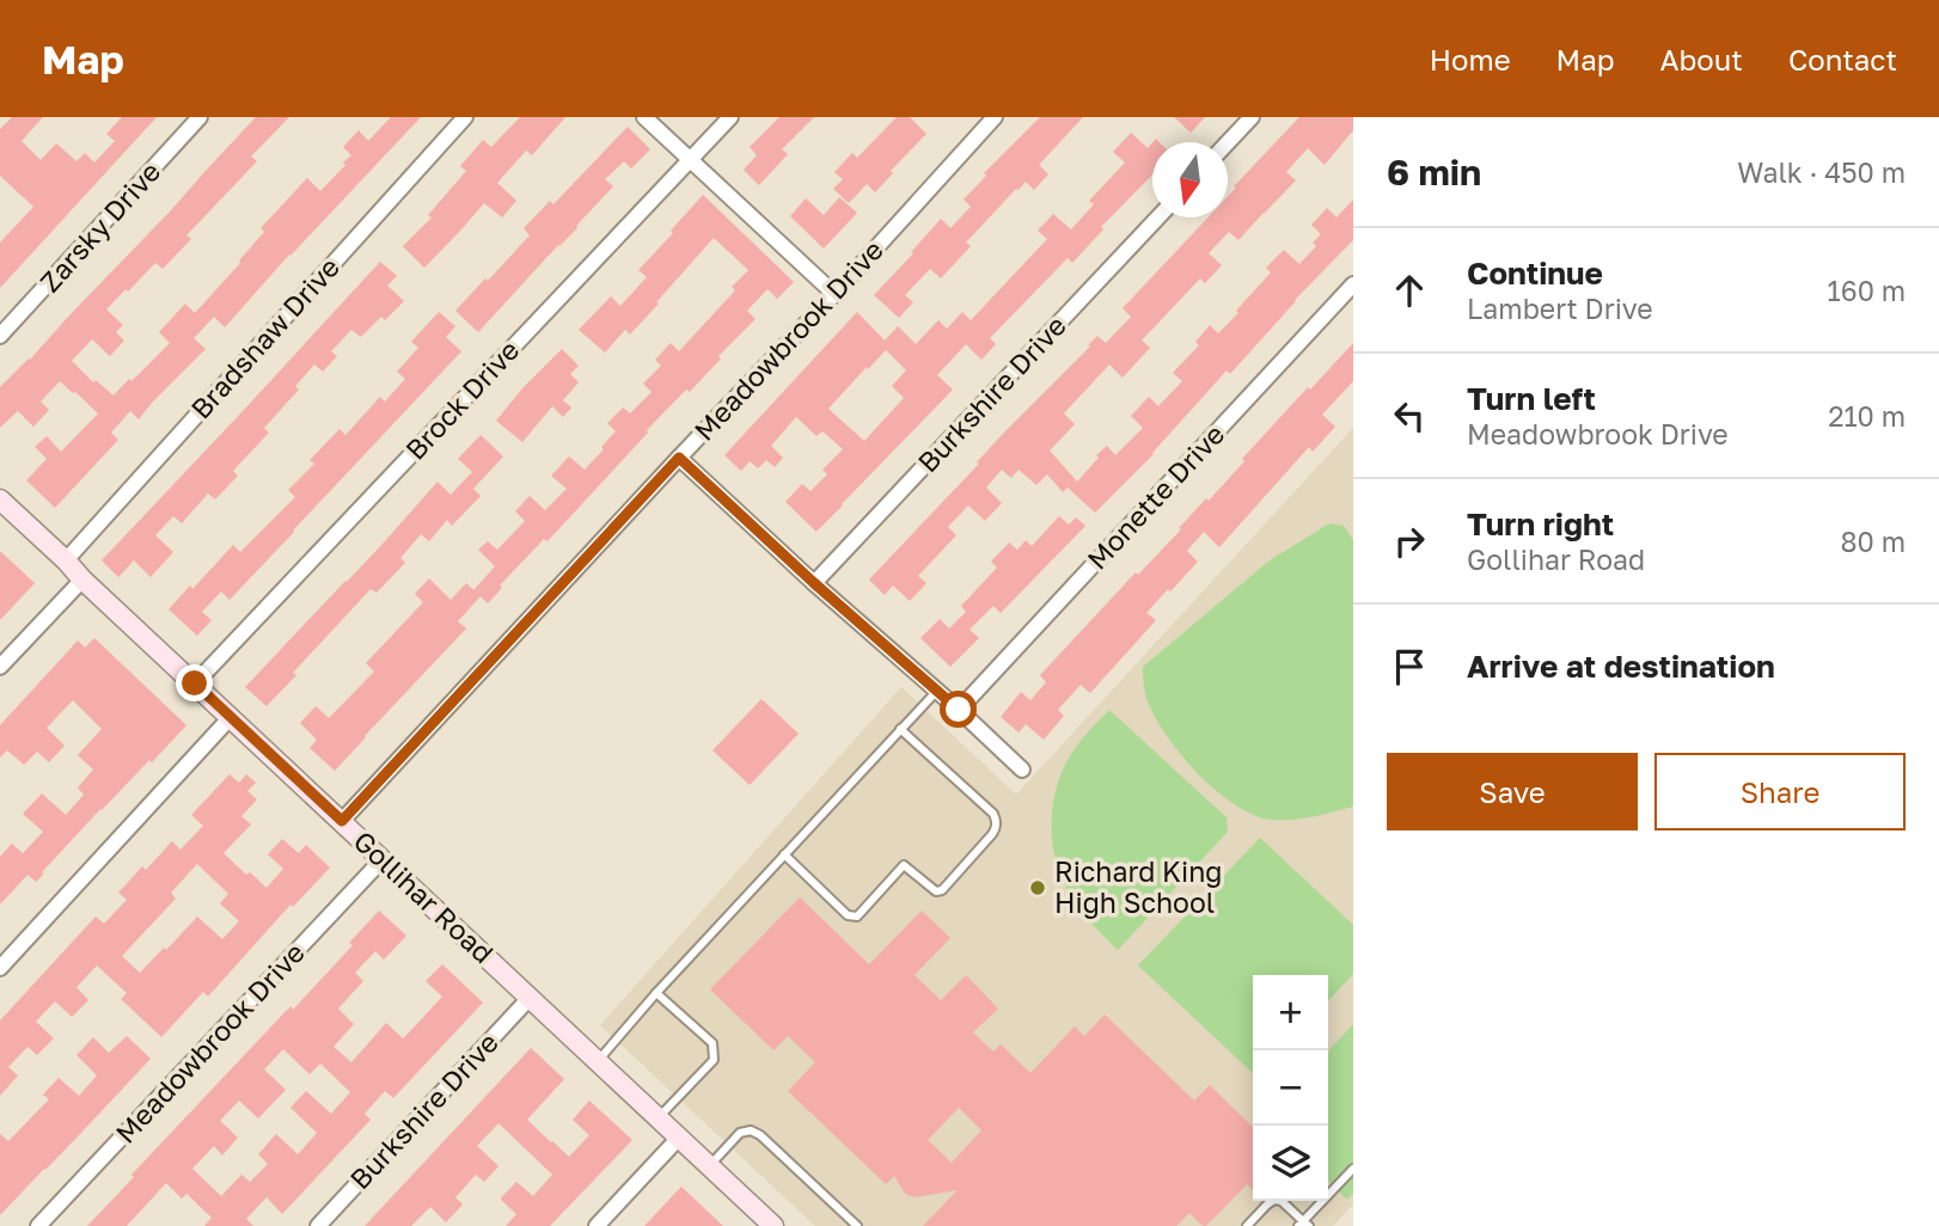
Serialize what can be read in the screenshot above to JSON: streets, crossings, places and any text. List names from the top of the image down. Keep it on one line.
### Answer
{"streets":{"street":["Zarsky Drive","Bradshaw Drive","Meadowbrook Drive","Burkshire Drive","Brock Drive","Monette Drive","Gollihar Road"]},"crossings":[["Bradshaw Drive","Gollihar Road"],["Meadowbrook Drive","Gollihar Road"],["Burkshire Drive","Gollihar Road"],["Brock Drive","Gollihar Road"]],"places":["Richard King High School"],"north":"bottom","page":{"header":"Map","nav":["Home","Map","About","Contact"],"heading":["6 min","Walk · 450 m"],"list":[["Continue","Lambert Drive","160 m"],["Turn left","Meadowbrook Drive","210 m"],["Turn right","Gollihar Road","80 m"],"Arrive at destination"],"buttons":["Save","Share"],"map_buttons":["+","−"]}}
